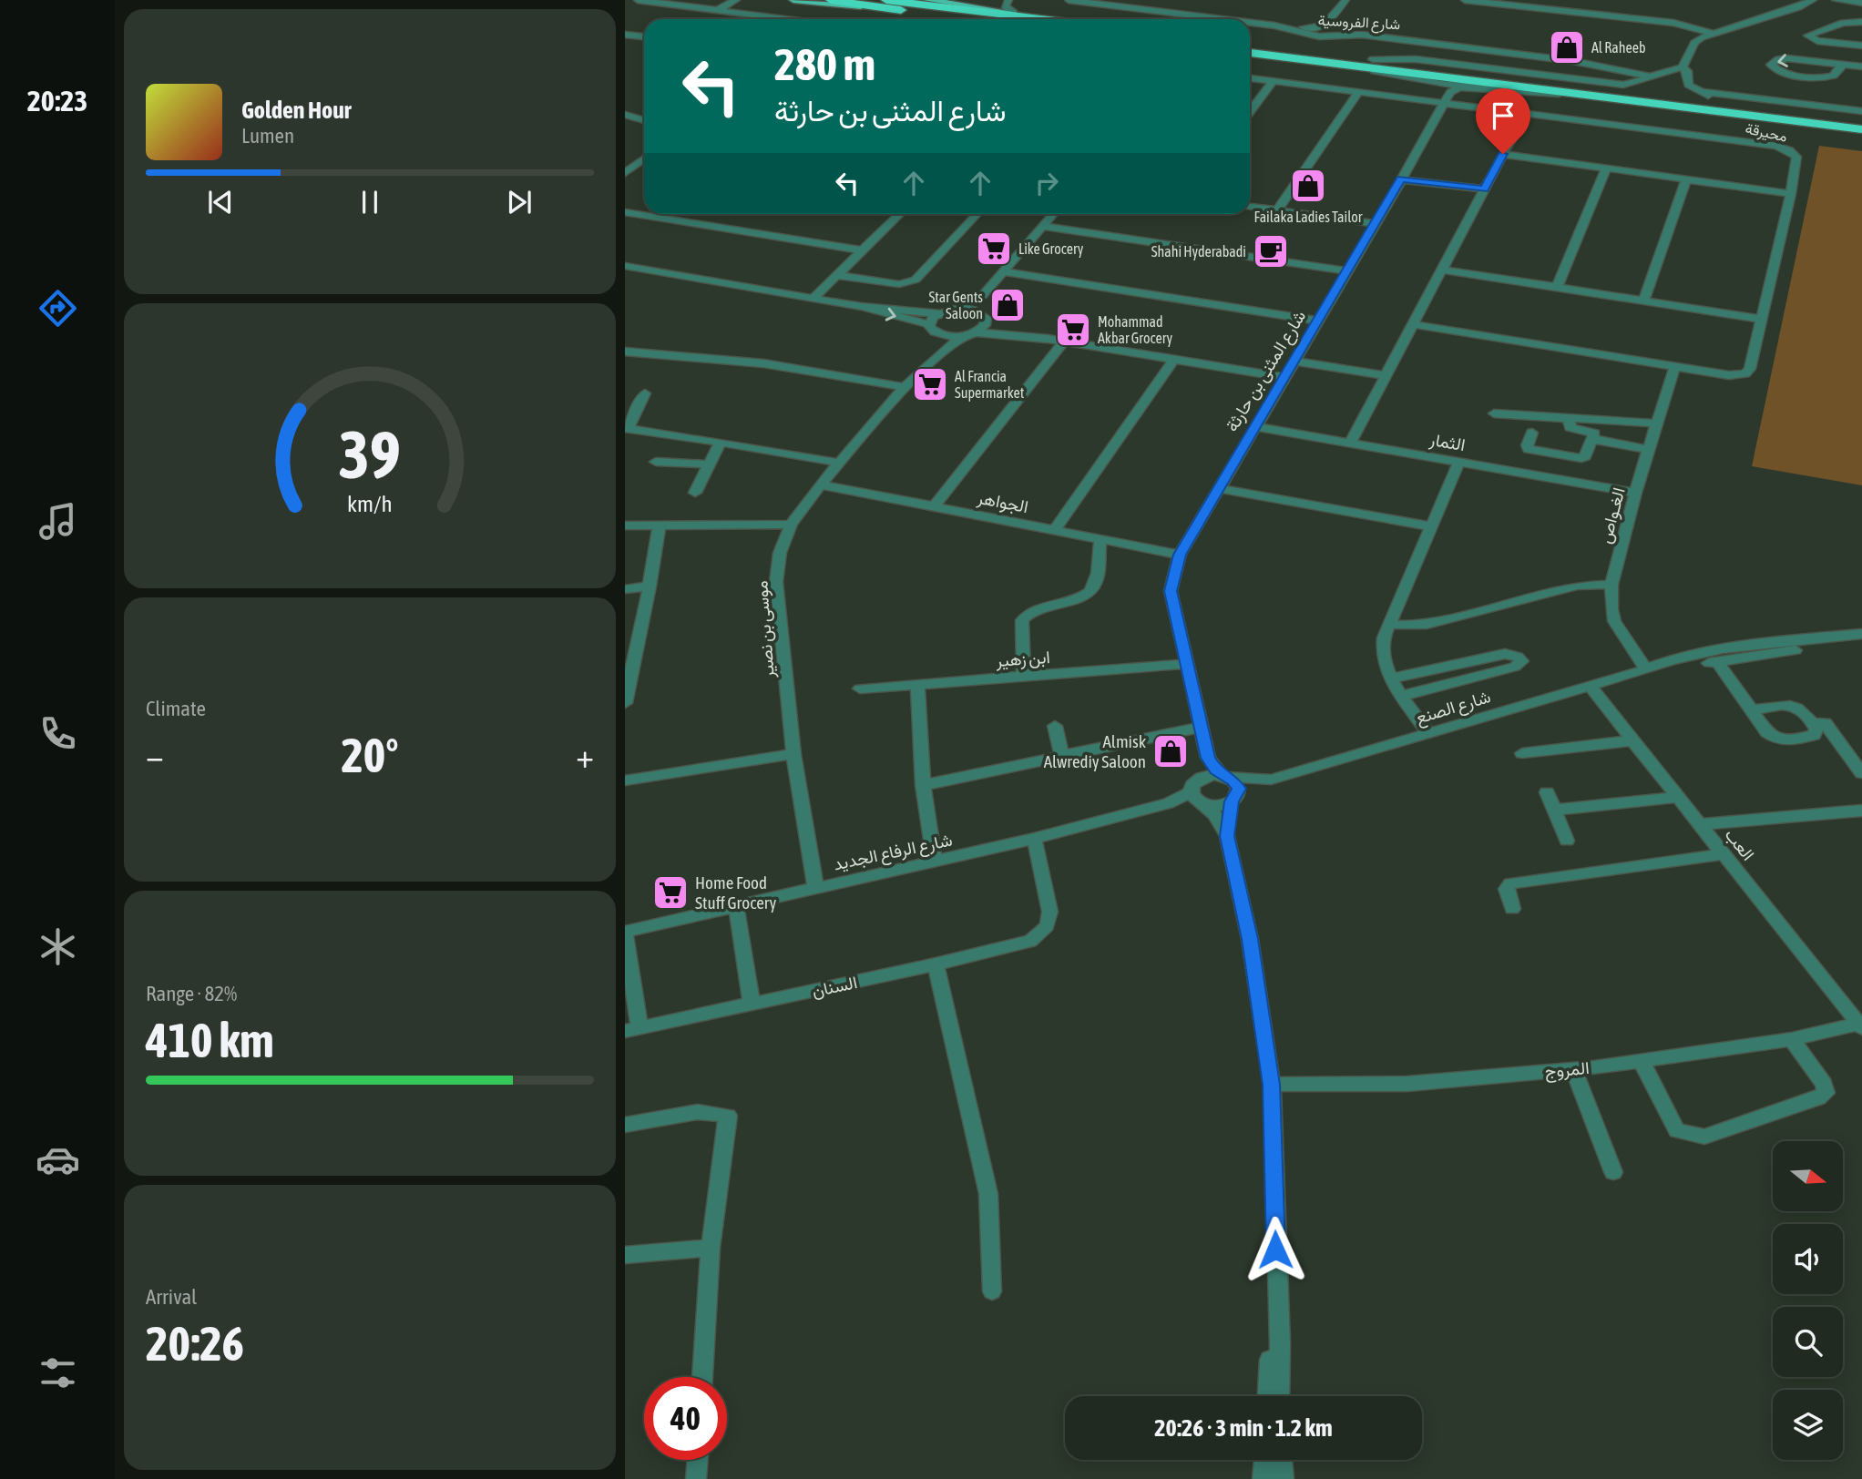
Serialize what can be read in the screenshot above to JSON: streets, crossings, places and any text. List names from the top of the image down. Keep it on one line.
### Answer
{"streets":{"highway":["شارع الفروسية"],"street":["محيرقة","شارع المثنى بن حارثة","الثمار","الجواهر","الغـواص","موسى بن نصير","ابن زهير","شارع الصنع","العب","شارع الرفاع الجديد","السنان","المروج"]},"crossings":[["محيرقة","الغـواص"],["شارع المثنى بن حارثة","الثمار"],["شارع المثنى بن حارثة","الجواهر"],["شارع المثنى بن حارثة","ابن زهير"],["شارع المثنى بن حارثة","شارع الصنع"],["شارع المثنى بن حارثة","شارع الرفاع الجديد"],["الثمار","الغـواص"],["الجواهر","موسى بن نصير"],["الغـواص","شارع الصنع"],["موسى بن نصير","شارع الرفاع الجديد"],["شارع الصنع","العب"],["شارع الصنع","شارع الرفاع الجديد"],["العب","المروج"],["شارع الرفاع الجديد","السنان"]],"places":{"shop":["Al Raheeb","Failaka Ladies Tailor","Star Gents Saloon","Almisk Alwrediy Saloon"],"supermarket":["Like Grocery","Mohammad Akbar Grocery","Al Francia Supermarket","Home Food Stuff Grocery"],"cafe":["Shahi Hyderabadi"]},"north":"right","page":{"tabs":"20:23","turn":["280 m","شارع المثنى بن حارثة"],"song":["Golden Hour","Lumen"],"tile":["Climate",["Range · 82%","410 km"],["Arrival","20:26"]],"heat":["−","20°","+"],"limit":"40","trip":"20:26 · 3 min · 1.2 km","gauge":["39","km/h"]}}
